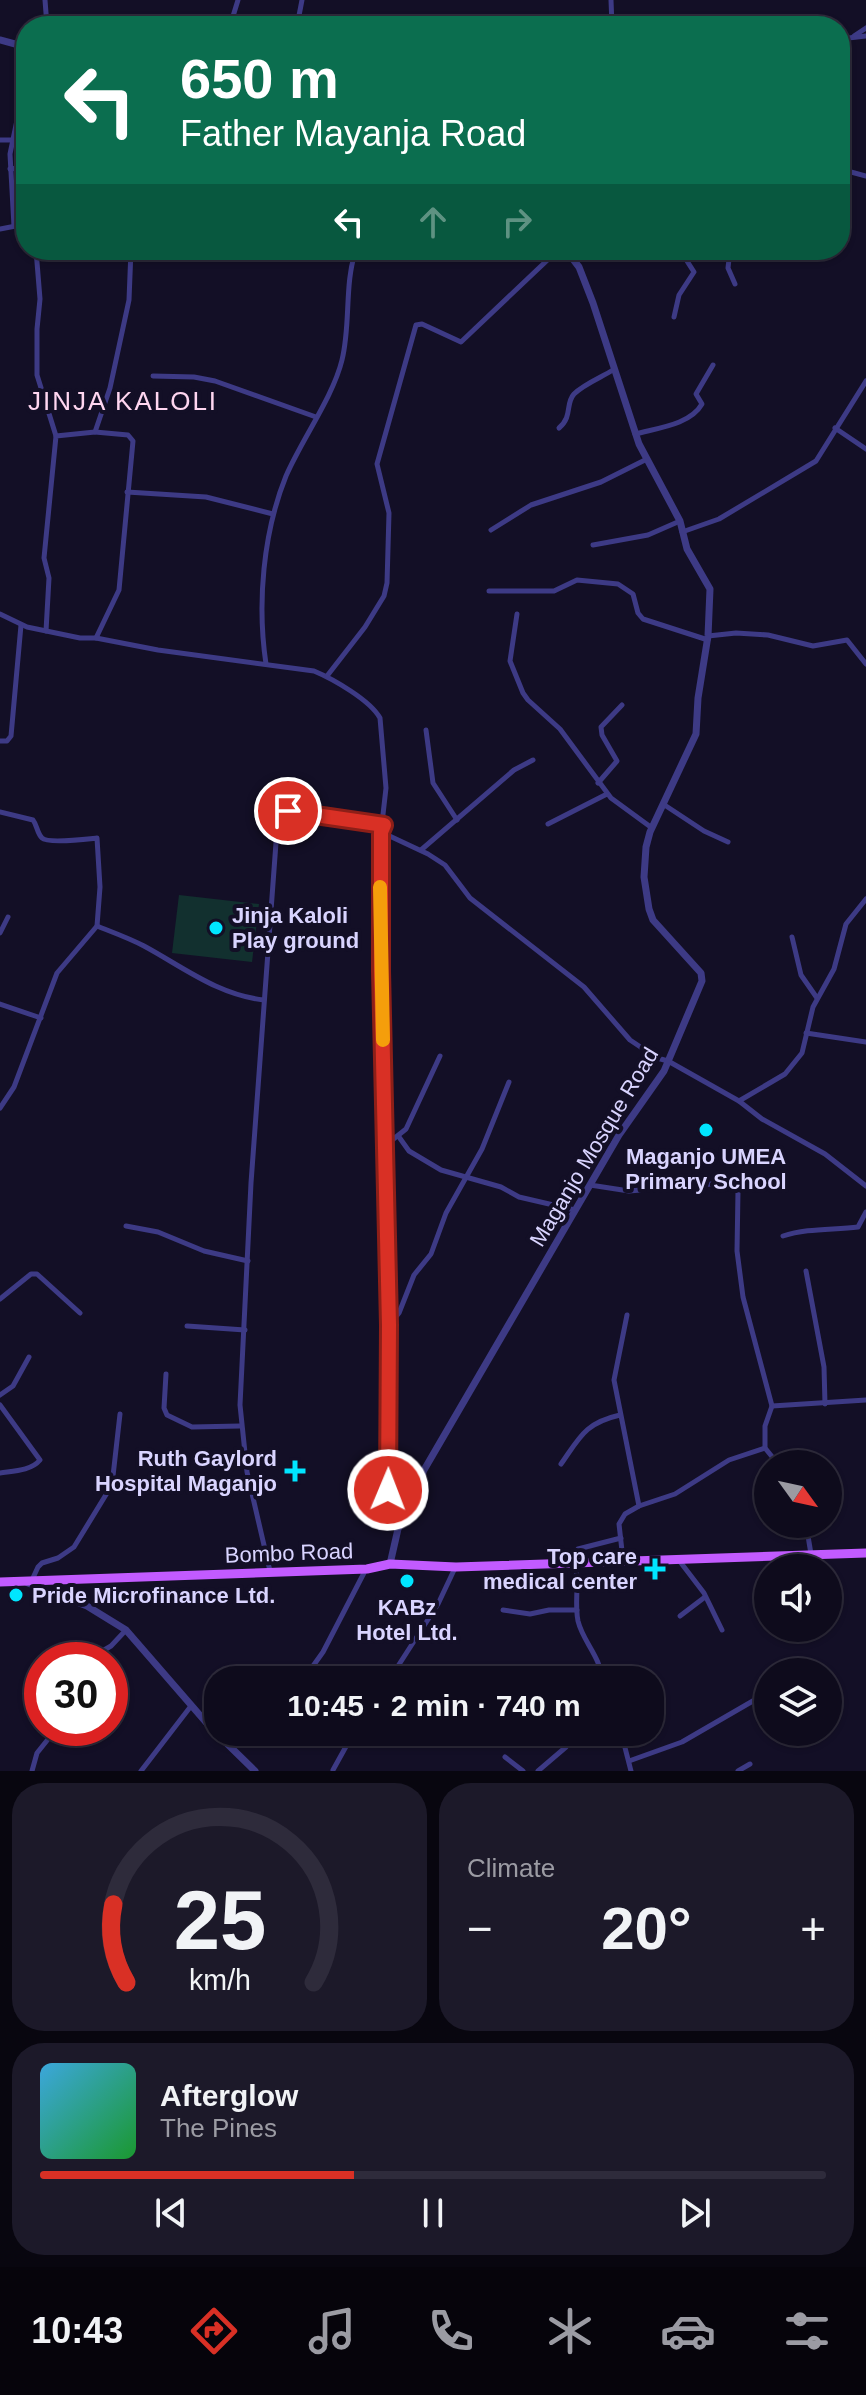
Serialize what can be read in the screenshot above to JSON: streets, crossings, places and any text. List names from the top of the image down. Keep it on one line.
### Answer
{"streets":{"main road":["Bombo Road"],"street":["Maganjo Mosque Road"]},"crossings":[["Maganjo Mosque Road","Bombo Road"]],"districts":["JINJA KALOLI"],"places":{"other":["Jinja Kaloli Play ground","Maganjo UMEA Primary School","KABz Hotel Ltd.","Pride Microfinance Ltd."],"health":["Ruth Gaylord Hospital Maganjo","Top care medical center"]},"north":"bottom right","page":{"turn":["650 m","Father Mayanja Road"],"limit":"30","trip":"10:45 · 2 min · 740 m","tile":"Climate","heat":["−","20°","+"],"song":["Afterglow","The Pines"],"tabs":"10:43","gauge":["25","km/h"]}}
